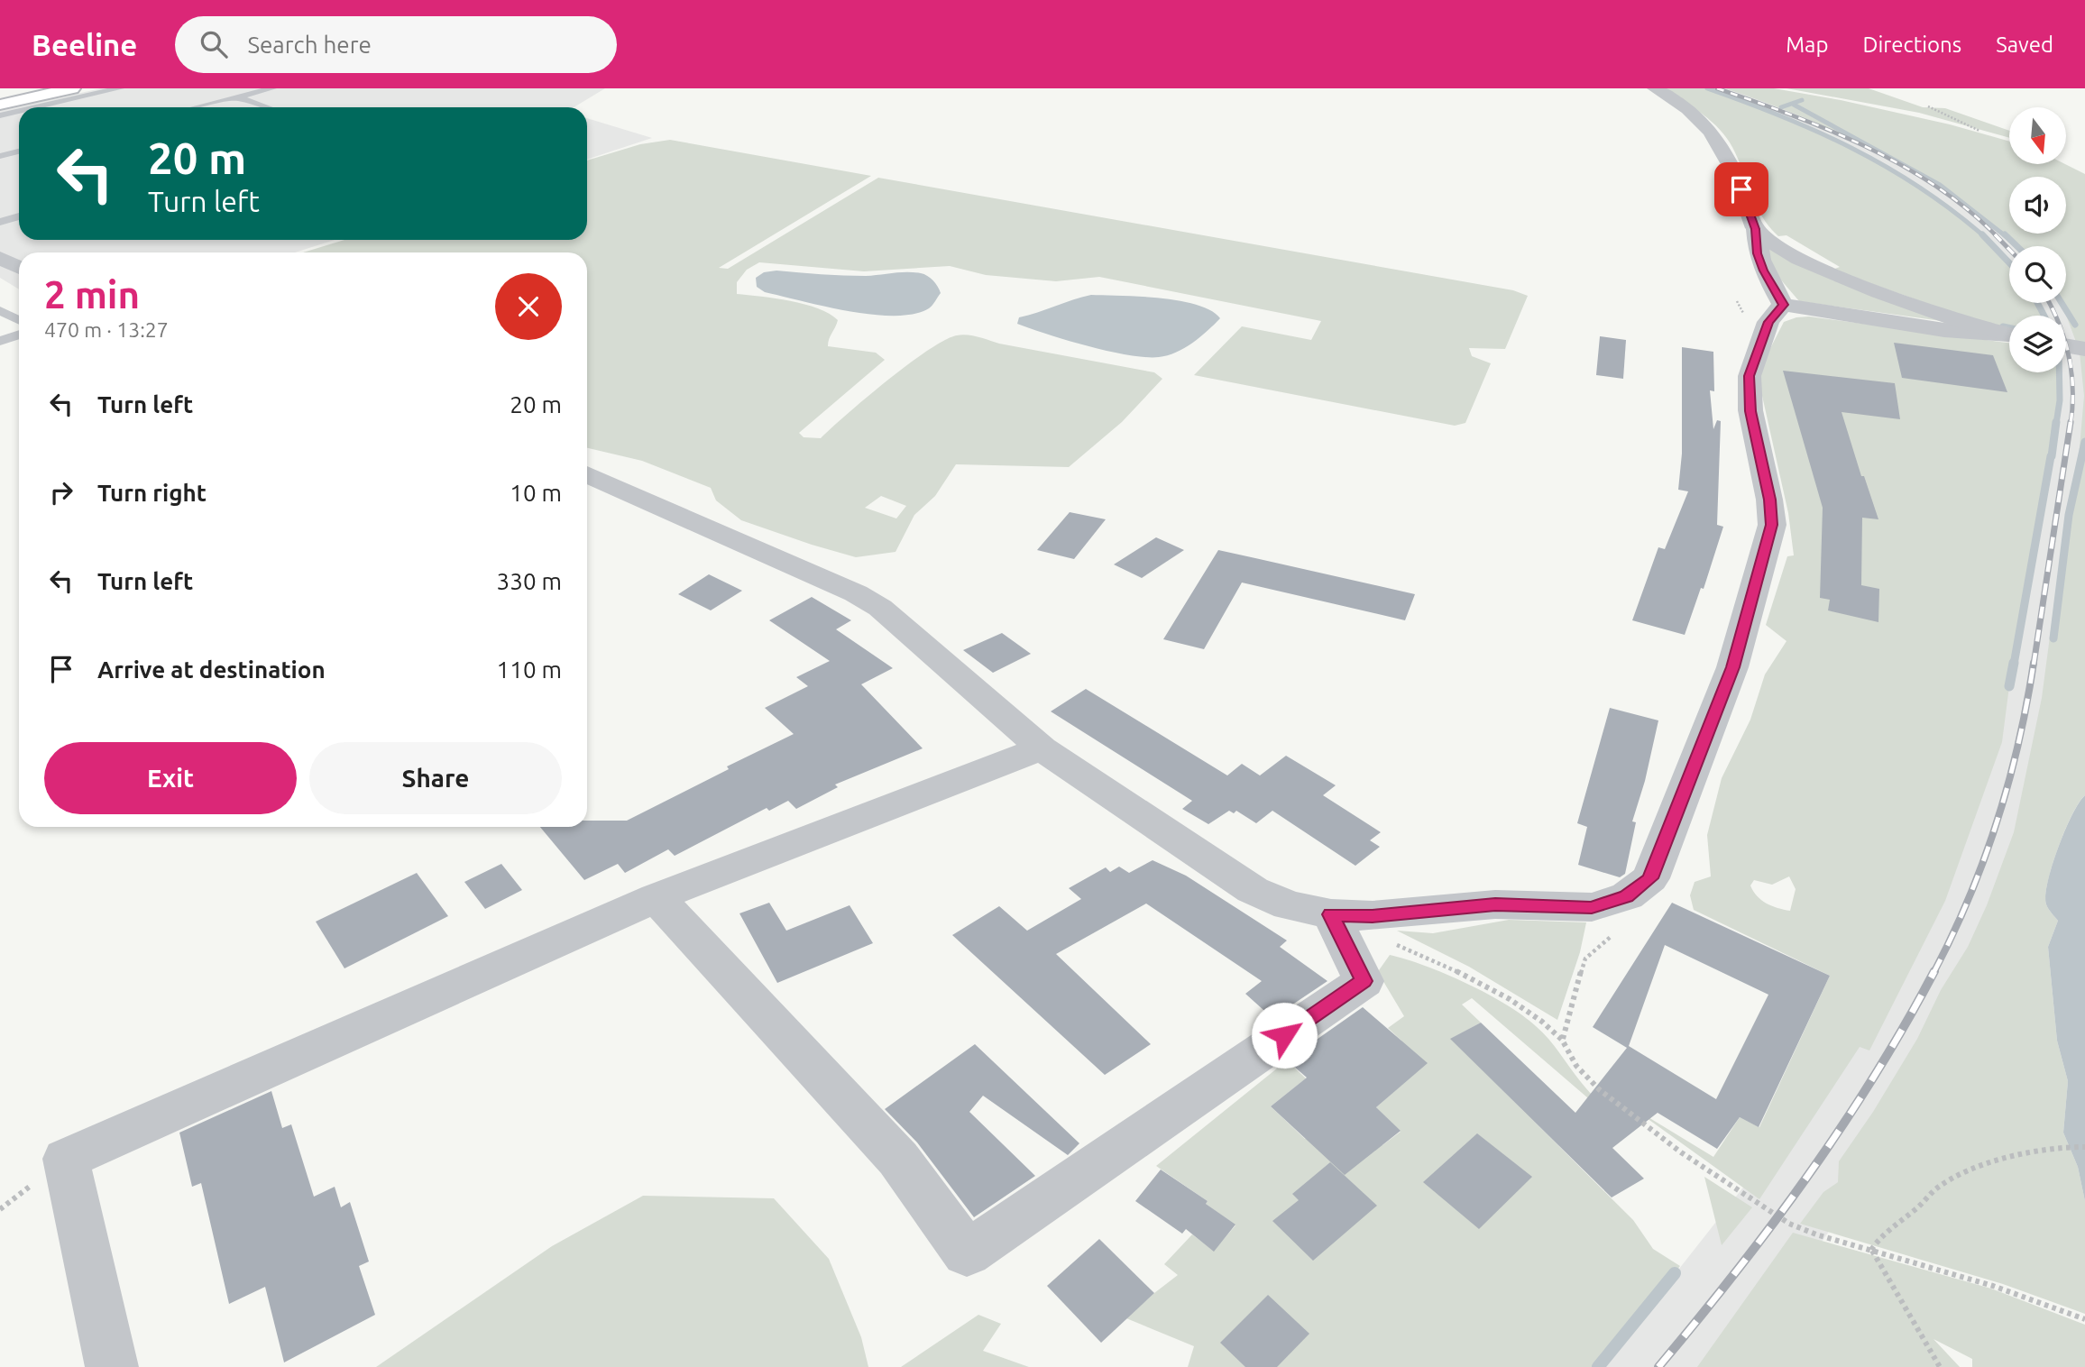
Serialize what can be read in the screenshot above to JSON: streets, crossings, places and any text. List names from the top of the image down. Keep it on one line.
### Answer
{"north":"bottom","page":{"header":"Beeline","search":"Search here","nav":["Map","Directions","Saved"],"turn":["20 m","Turn left"],"heading":["2 min","470 m · 13:27"],"list":[{"name":"Turn left","value":"20 m"},{"name":"Turn right","value":"10 m"},{"name":"Turn left","value":"330 m"},{"name":"Arrive at destination","value":"110 m"}],"buttons":["Exit","Share"]}}
